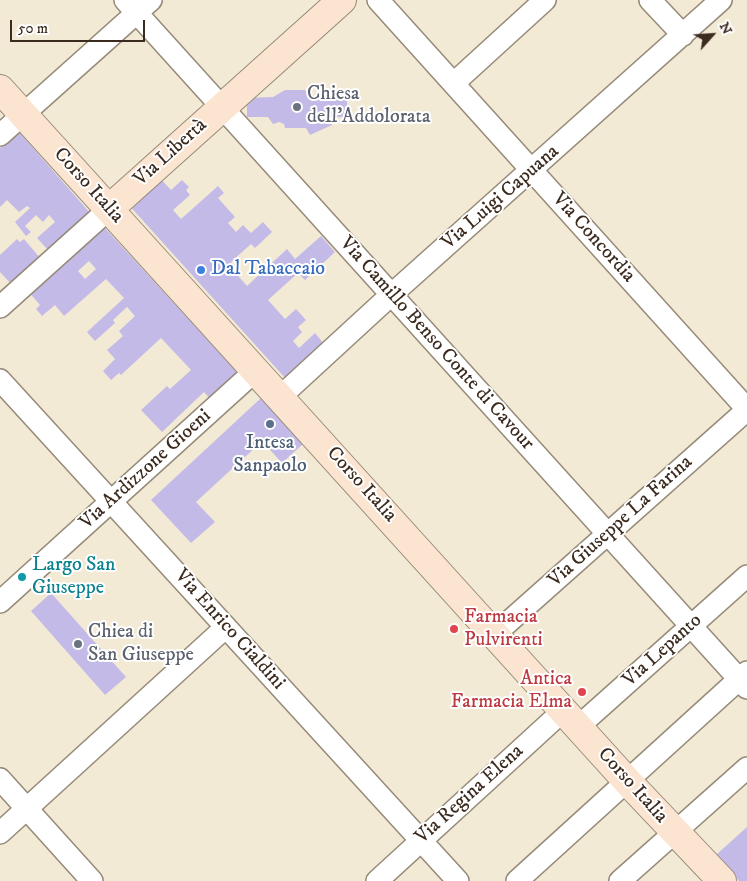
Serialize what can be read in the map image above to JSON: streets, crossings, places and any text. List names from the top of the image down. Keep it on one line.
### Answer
{"streets":{"street":["Via Libertà","Corso Italia","Via Luigi Capuana","Via Concordia","Via Camillo Benso Conte di Cavour","Via Ardizzone Gioeni","Via Giuseppe La Farina","Via Enrico Cialdini","Via Lepanto","Via Regina Elena"]},"crossings":[["Via Libertà","Corso Italia"],["Via Libertà","Via Camillo Benso Conte di Cavour"],["Corso Italia","Via Luigi Capuana"],["Corso Italia","Via Ardizzone Gioeni"],["Corso Italia","Via Giuseppe La Farina"],["Corso Italia","Via Lepanto"],["Corso Italia","Via Regina Elena"],["Via Luigi Capuana","Via Concordia"],["Via Luigi Capuana","Via Camillo Benso Conte di Cavour"],["Via Concordia","Via Giuseppe La Farina"],["Via Camillo Benso Conte di Cavour","Via Giuseppe La Farina"],["Via Camillo Benso Conte di Cavour","Via Lepanto"],["Via Ardizzone Gioeni","Via Enrico Cialdini"],["Via Enrico Cialdini","Via Regina Elena"],["Via Lepanto","Via Regina Elena"]],"places":["Chiesa dell'Addolorata","Dal Tabaccaio","Intesa Sanpaolo","Largo San Giuseppe","Farmacia Pulvirenti","Chiea di San Giuseppe","Antica Farmacia Elma"],"scale_bar":"50 m","north":"top right"}
